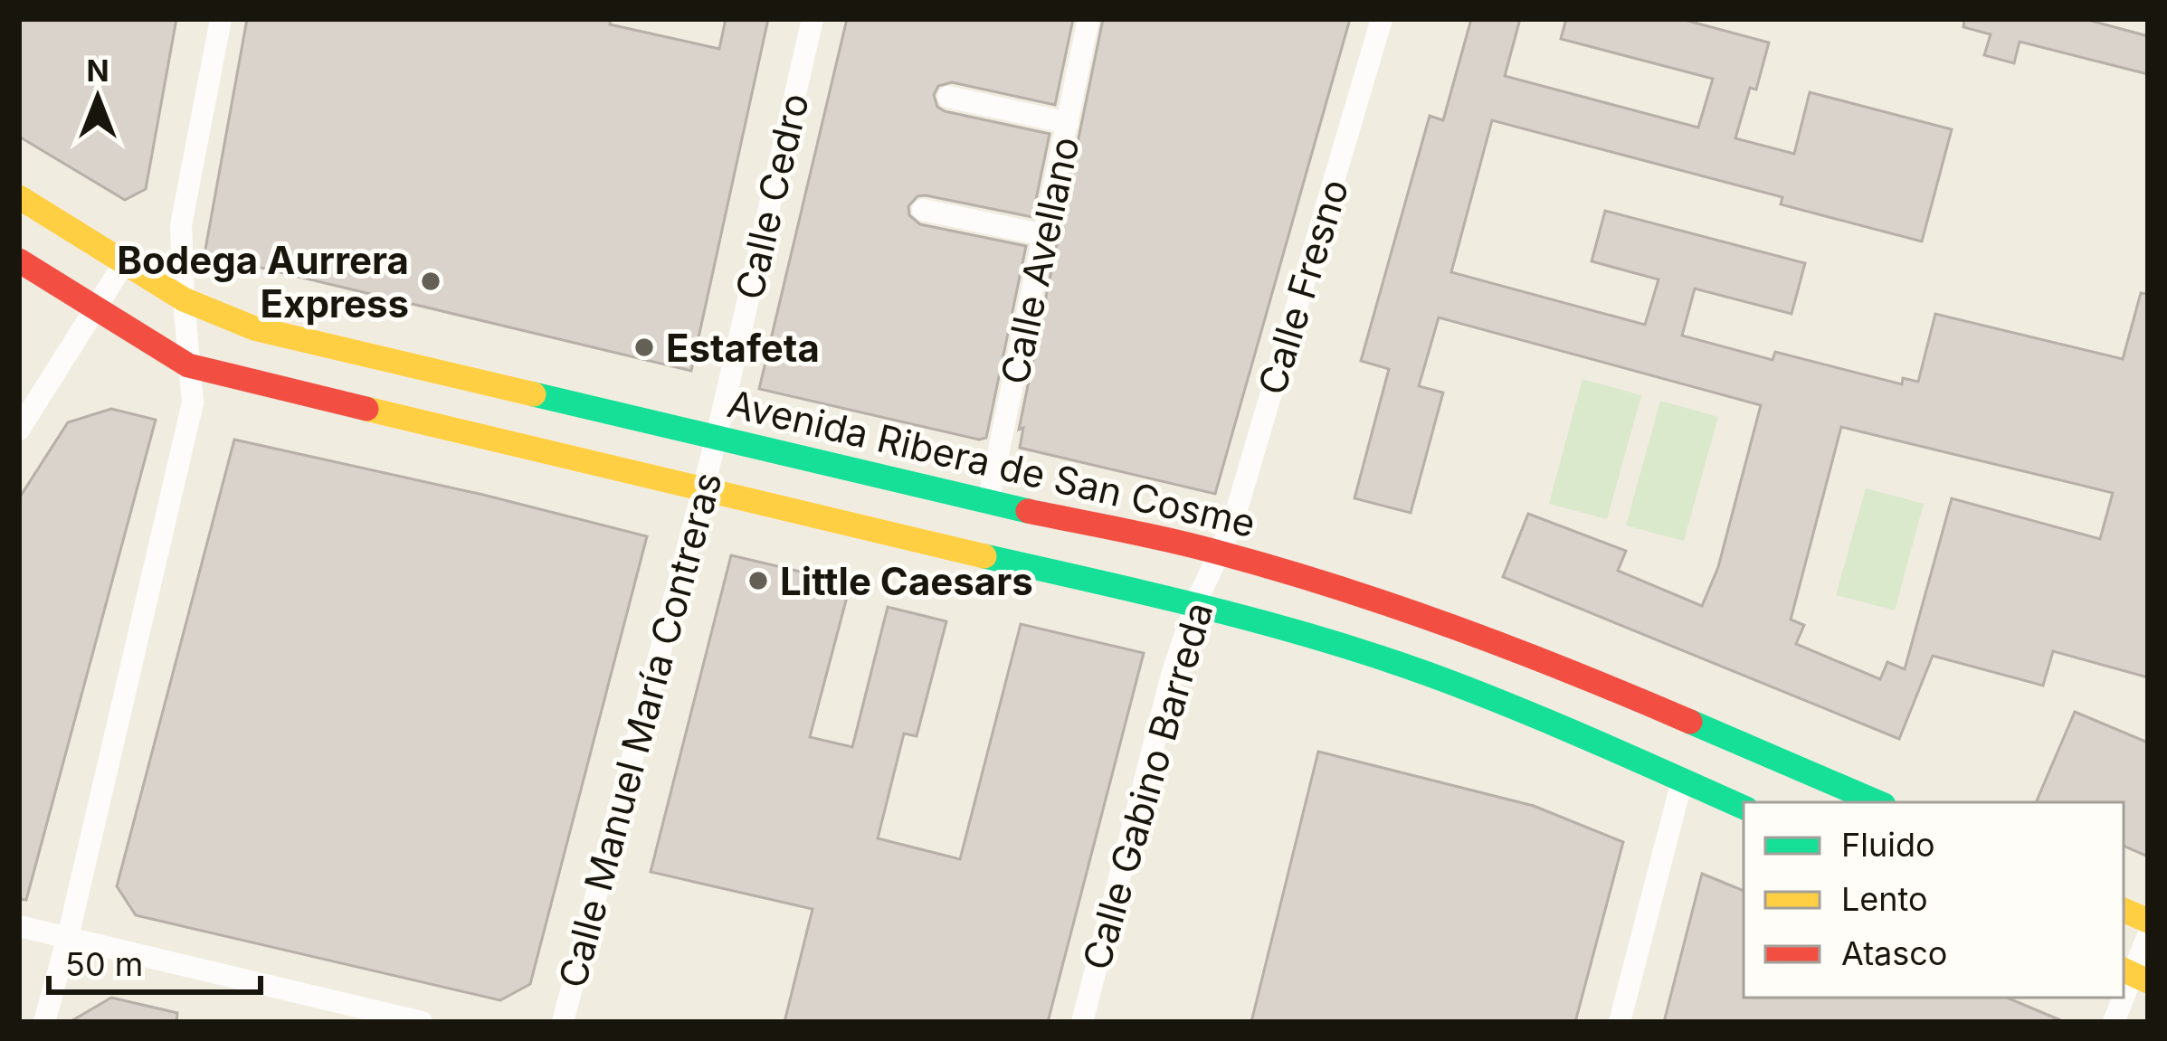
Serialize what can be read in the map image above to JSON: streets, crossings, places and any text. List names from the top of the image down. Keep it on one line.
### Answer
{"streets":{"main road":["Avenida Ribera de San Cosme"],"street":["Calle Cedro","Calle Avellano","Calle Fresno","Calle Manuel María Contreras","Calle Gabino Barreda"]},"crossings":[["Calle Cedro","Avenida Ribera de San Cosme"],["Calle Cedro","Calle Manuel María Contreras"],["Calle Avellano","Avenida Ribera de San Cosme"],["Calle Fresno","Avenida Ribera de San Cosme"],["Calle Fresno","Calle Gabino Barreda"],["Avenida Ribera de San Cosme","Calle Manuel María Contreras"],["Avenida Ribera de San Cosme","Calle Gabino Barreda"]],"places":["Bodega Aurrera Express","Estafeta","Little Caesars"],"legend":["Fluido","Lento","Atasco"],"scale_bar":"50 m","north":"top"}
